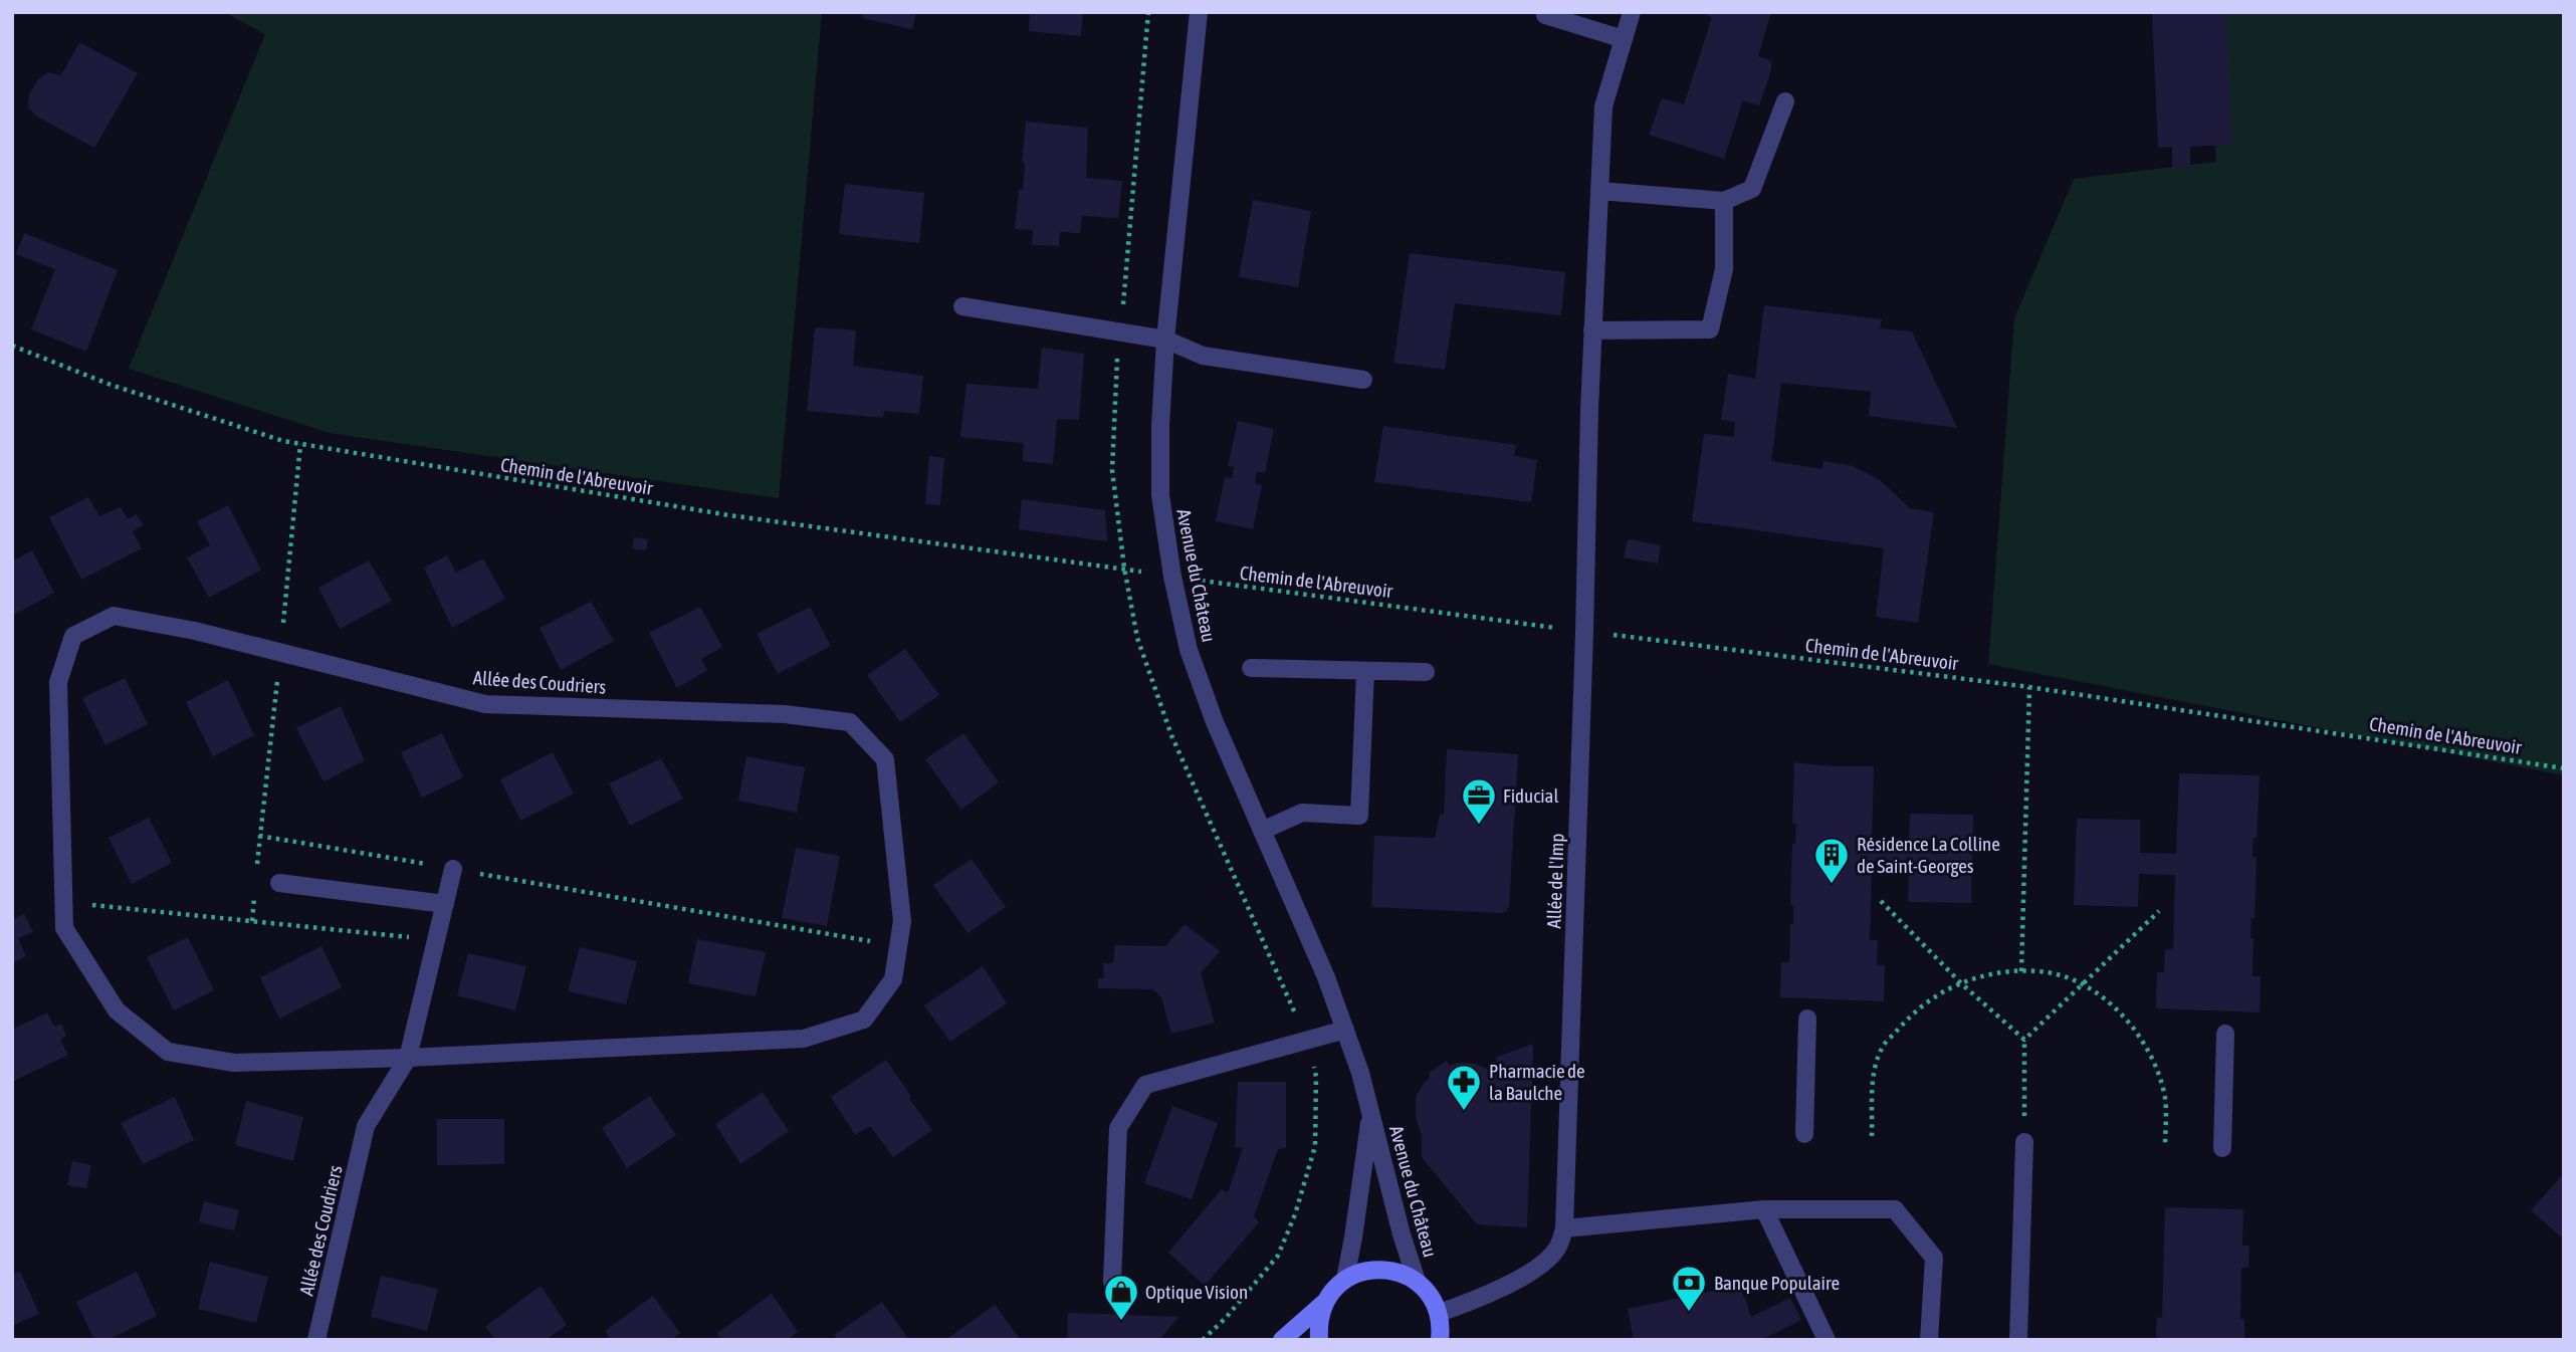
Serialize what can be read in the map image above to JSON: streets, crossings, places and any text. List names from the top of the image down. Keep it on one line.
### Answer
{"streets":{"street":["Avenue du Château","Allée des Coudriers","Allée de l'Imp"],"path":["Chemin de l'Abreuvoir"]},"crossings":[["Chemin de l'Abreuvoir","Allée de l'Imp"]],"places":{"office":["Fiducial"],"building":["Résidence La Colline de Saint-Georges"],"pharmacy":["Pharmacie de la Baulche"],"bank":["Banque Populaire"],"shop":["Optique Vision"]}}
